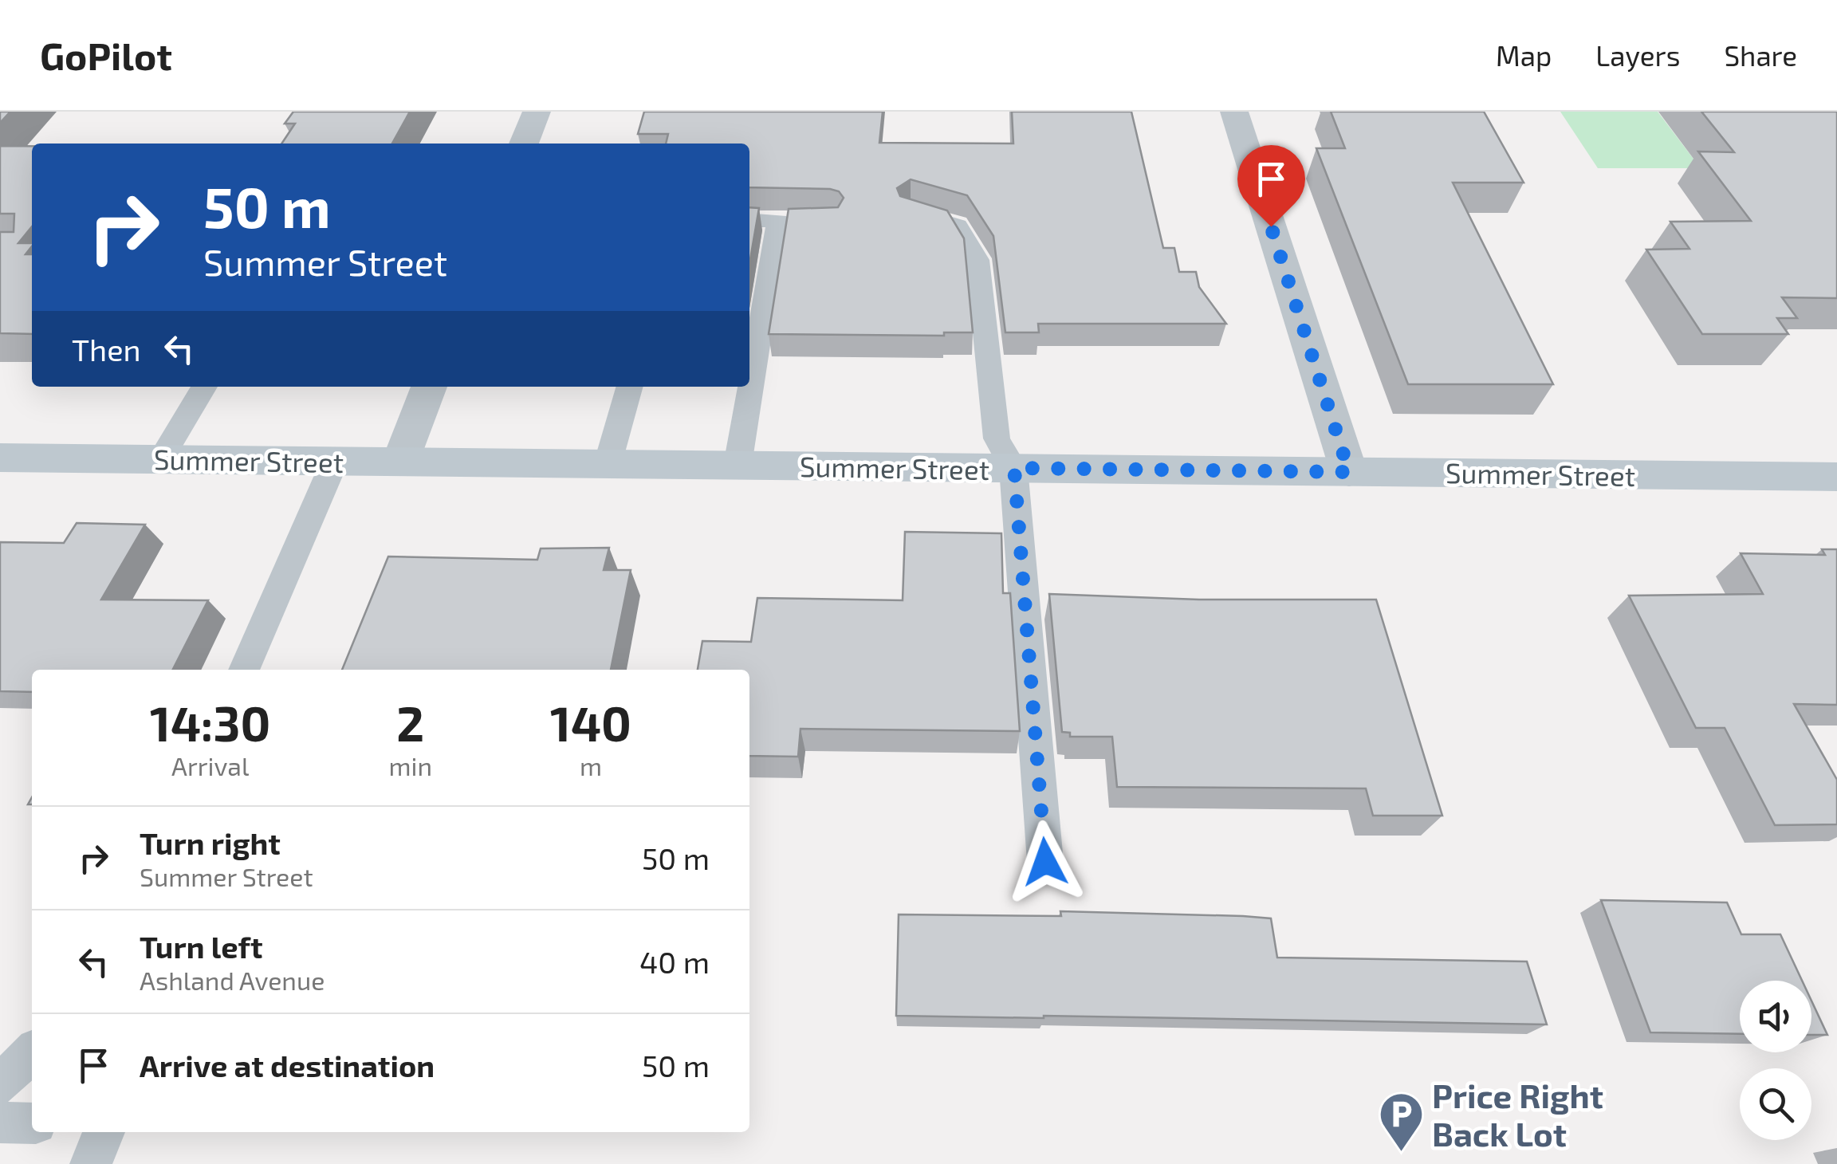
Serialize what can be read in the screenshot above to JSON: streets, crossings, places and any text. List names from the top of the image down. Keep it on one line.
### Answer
{"streets":{"street":["Summer Street"]},"places":{"parking":["Price Right Back Lot"]},"page":{"header":"GoPilot","nav":["Map","Layers","Share"],"turn":["50 m","Summer Street"],"then":"Then","eta":["14:30","Arrival","2","min","140","m"],"list":[{"name":"Turn right","note":"Summer Street","value":"50 m"},{"name":"Turn left","note":"Ashland Avenue","value":"40 m"},{"name":"Arrive at destination","value":"50 m"}]}}
